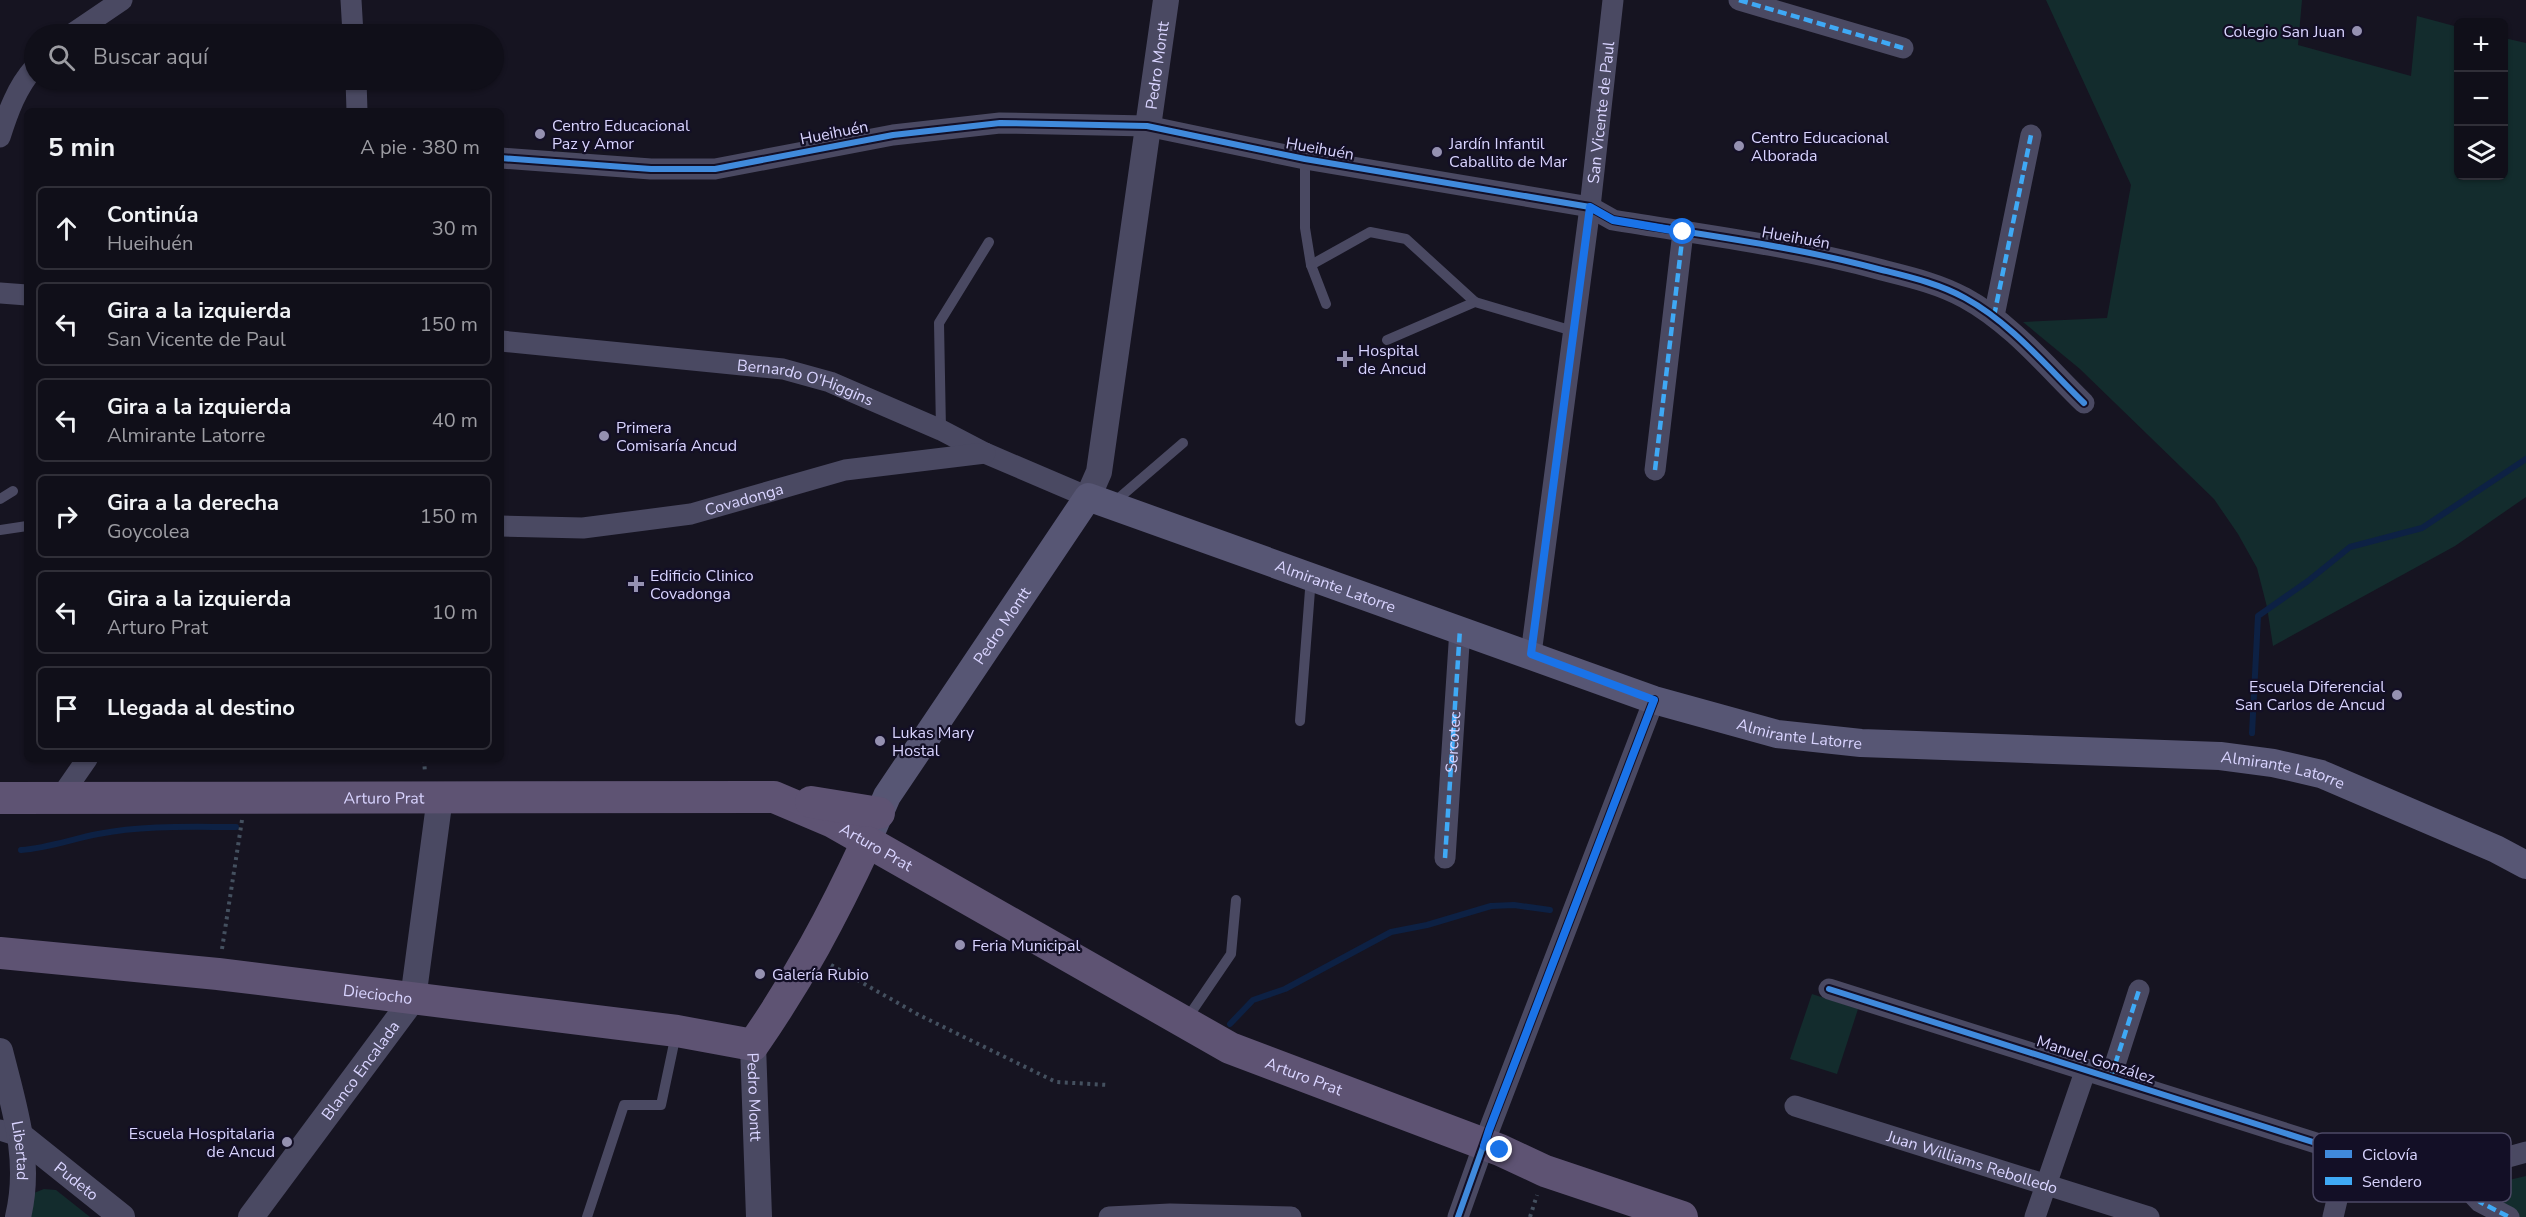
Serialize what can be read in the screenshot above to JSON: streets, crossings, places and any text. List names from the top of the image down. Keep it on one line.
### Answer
{"streets":{"main road":["Pedro Montt","Almirante Latorre","Arturo Prat","Dieciocho"],"street":["San Vicente de Paul","Hueihuén","Bernardo O'Higgins","Covadonga","Sercotec","Manuel González","Blanco Encalada","Libertad","Juan Williams Rebolledo","Pudeto"]},"crossings":[["Pedro Montt","Hueihuén"],["Pedro Montt","Bernardo O'Higgins"],["Pedro Montt","Almirante Latorre"],["Pedro Montt","Arturo Prat"],["Pedro Montt","Dieciocho"],["San Vicente de Paul","Hueihuén"],["San Vicente de Paul","Almirante Latorre"],["Bernardo O'Higgins","Covadonga"],["Bernardo O'Higgins","Almirante Latorre"],["Almirante Latorre","Sercotec"],["Arturo Prat","Blanco Encalada"],["Dieciocho","Blanco Encalada"],["Libertad","Pudeto"]],"places":{"other":["Colegio San Juan","Centro Educacional Paz y Amor","Centro Educacional Alborada","Jardín Infantil Caballito de Mar","Primera Comisaría Ancud","Escuela Diferencial San Carlos de Ancud","Lukas Mary Hostal","Feria Municipal","Galería Rubio","Escuela Hospitalaria de Ancud"],"health":["Hospital de Ancud","Edificio Clinico Covadonga"]},"legend":["Ciclovía","Sendero"],"page":{"map_buttons":["+","−"],"search":"Buscar aquí","heading":["5 min","A pie · 380 m"],"list":[["Continúa","Hueihuén","30 m"],["Gira a la izquierda","San Vicente de Paul","150 m"],["Gira a la izquierda","Almirante Latorre","40 m"],["Gira a la derecha","Goycolea","150 m"],["Gira a la izquierda","Arturo Prat","10 m"],"Llegada al destino"]}}
